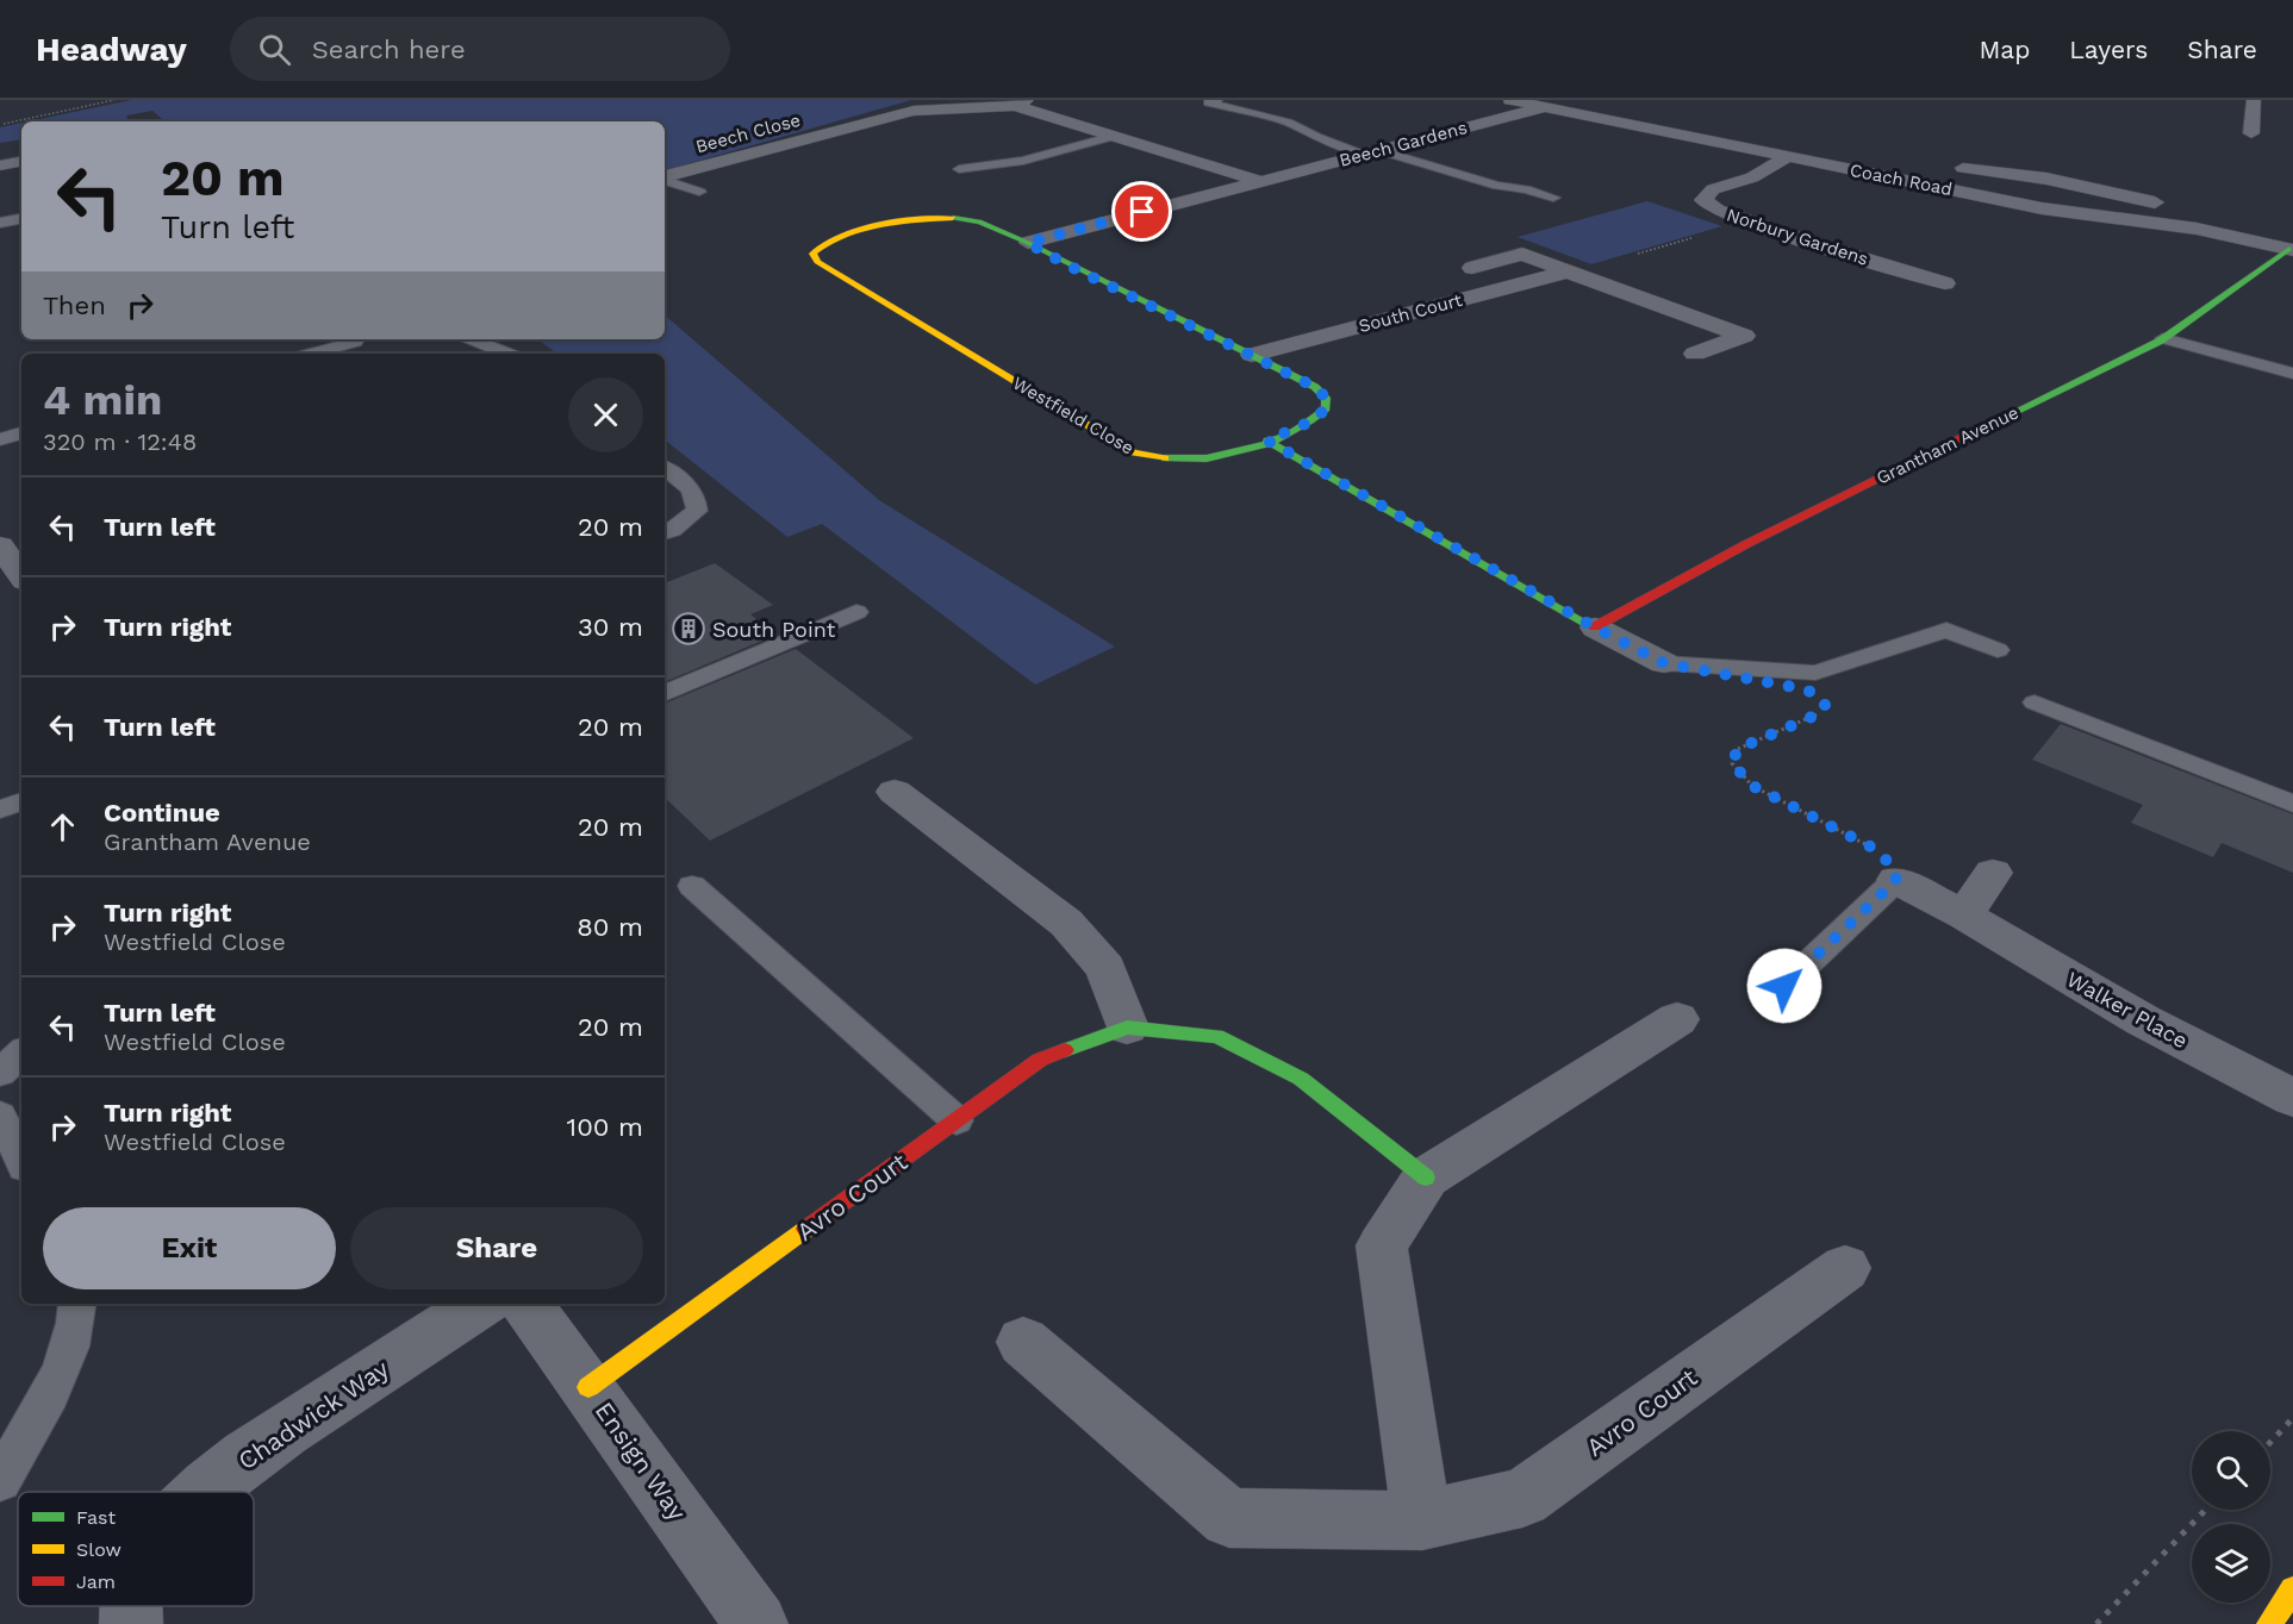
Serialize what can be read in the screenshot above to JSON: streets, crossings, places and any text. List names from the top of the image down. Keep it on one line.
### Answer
{"streets":{"street":["Beech Close","Beech Gardens","Coach Road","Norbury Gardens","South Court","Westfield Close","Grantham Avenue","Walker Place","Avro Court","Chadwick Way","Ensign Way"]},"crossings":[["Beech Gardens","Coach Road"],["Beech Gardens","Westfield Close"],["Coach Road","Norbury Gardens"],["Coach Road","Grantham Avenue"],["South Court","Westfield Close"],["Avro Court","Ensign Way"]],"places":{"building":["South Point"]},"legend":["Fast","Slow","Jam"],"page":{"header":"Headway","search":"Search here","nav":["Map","Layers","Share"],"turn":["20 m","Turn left"],"then":"Then","heading":["4 min","320 m · 12:48"],"list":[{"name":"Turn left","value":"20 m"},{"name":"Turn right","value":"30 m"},{"name":"Turn left","value":"20 m"},{"name":"Continue","note":"Grantham Avenue","value":"20 m"},{"name":"Turn right","note":"Westfield Close","value":"80 m"},{"name":"Turn left","note":"Westfield Close","value":"20 m"},{"name":"Turn right","note":"Westfield Close","value":"100 m"}],"buttons":["Exit","Share"]}}
